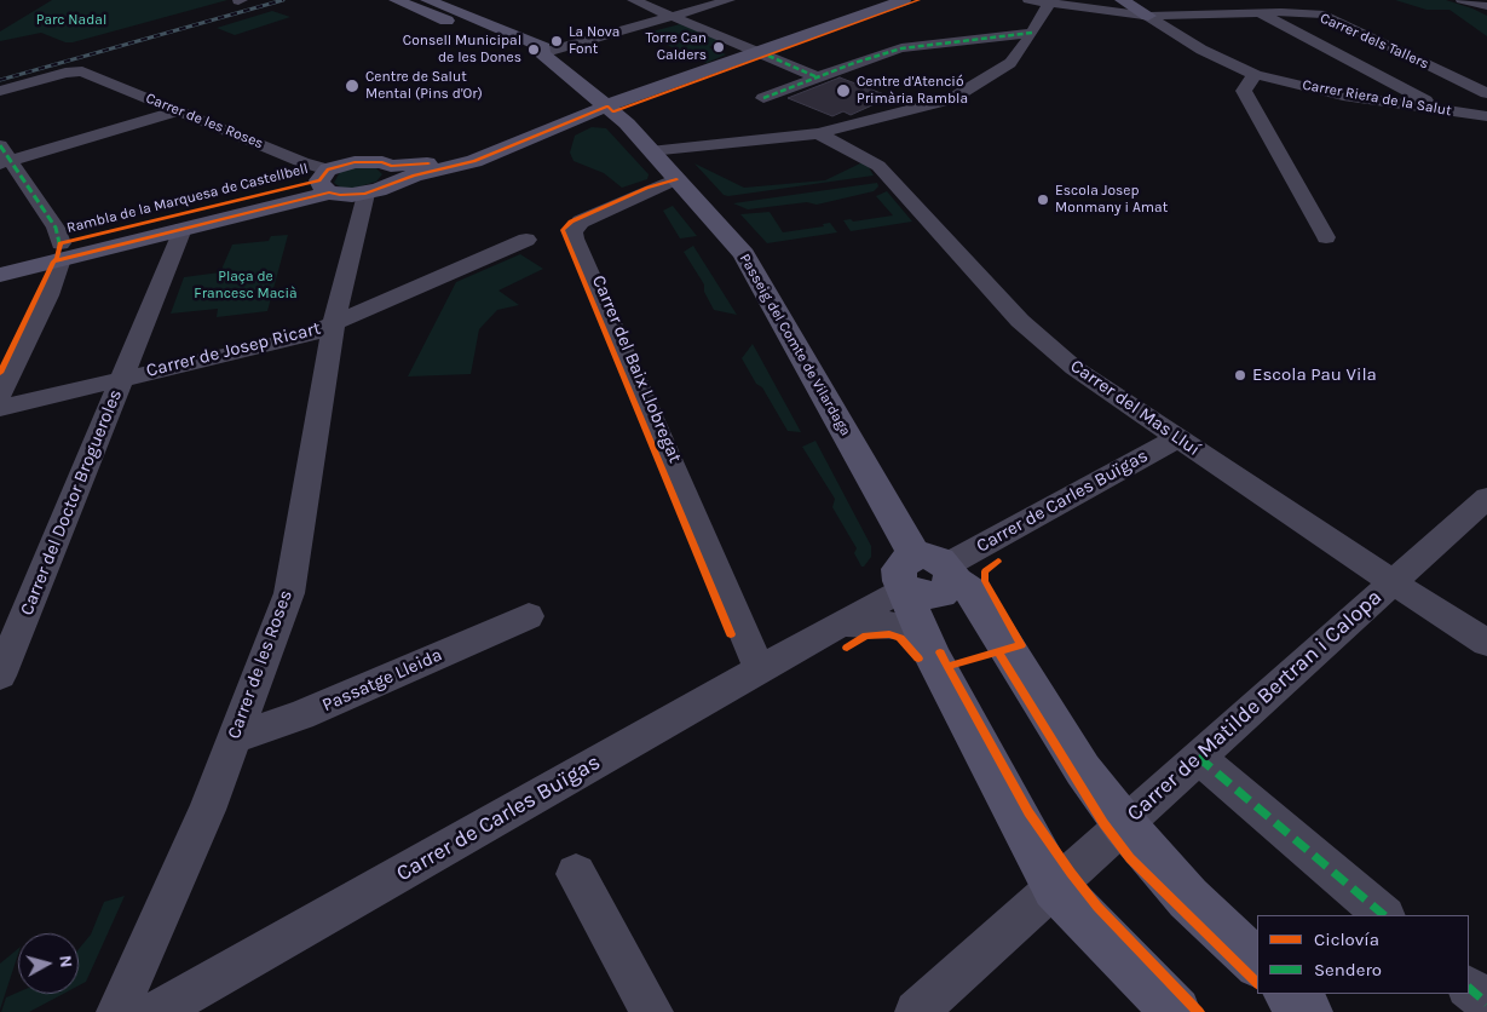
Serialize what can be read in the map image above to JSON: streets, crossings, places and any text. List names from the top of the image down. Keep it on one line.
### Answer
{"streets":{"street":["Carrer dels Tallers","Carrer Riera de la Salut","Carrer de les Roses","Rambla de la Marquesa de Castellbell","Passeig del Comte de Vilardaga","Carrer de Josep Ricart","Carrer del Baix Llobregat","Carrer del Mas Lluí","Carrer de Carles Buïgas","Carrer del Doctor Brogueroles","Passatge Lleida","Carrer de Matilde Bertran i Calopa"]},"crossings":[["Carrer dels Tallers","Carrer Riera de la Salut"],["Carrer de les Roses","Rambla de la Marquesa de Castellbell"],["Carrer de les Roses","Carrer de Josep Ricart"],["Carrer de les Roses","Passatge Lleida"],["Rambla de la Marquesa de Castellbell","Carrer del Doctor Brogueroles"],["Passeig del Comte de Vilardaga","Carrer del Baix Llobregat"],["Passeig del Comte de Vilardaga","Carrer de Carles Buïgas"],["Passeig del Comte de Vilardaga","Carrer de Matilde Bertran i Calopa"],["Carrer de Josep Ricart","Carrer del Doctor Brogueroles"],["Carrer del Baix Llobregat","Carrer de Carles Buïgas"],["Carrer del Mas Lluí","Carrer de Carles Buïgas"],["Carrer del Mas Lluí","Carrer de Matilde Bertran i Calopa"]],"parks":["Parc Nadal","Plaça de Francesc Macià"],"places":["La Nova Font","Torre Can Calders","Consell Municipal de les Dones","Centre de Salut Mental (Pins d'Or)","Centre d'Atenció Primària Rambla","Escola Josep Monmany i Amat","Escola Pau Vila"],"legend":["Ciclovía","Sendero"],"north":"right"}
